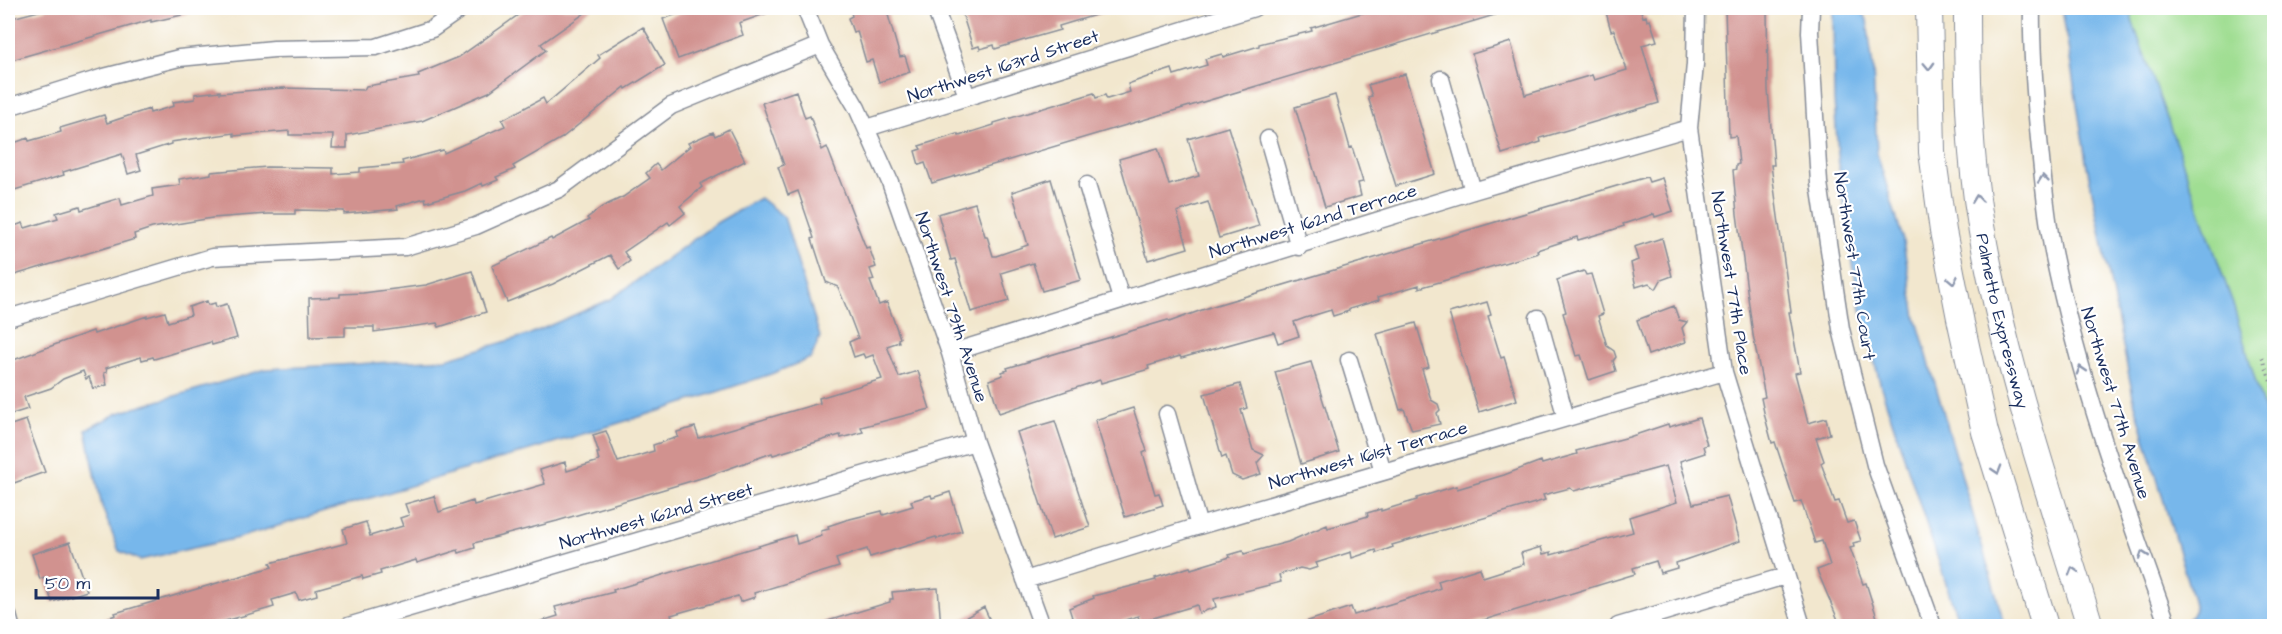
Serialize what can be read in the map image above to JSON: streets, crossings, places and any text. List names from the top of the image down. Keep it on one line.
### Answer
{"streets":{"highway":["Palmetto Expressway"],"street":["Northwest 163rd Street","Northwest 162nd Terrace","Northwest 77th Court","Northwest 77th Place","Northwest 79th Avenue","Northwest 77th Avenue","Northwest 161st Terrace","Northwest 162nd Street"]},"crossings":[["Northwest 163rd Street","Northwest 79th Avenue"],["Northwest 162nd Terrace","Northwest 77th Place"],["Northwest 162nd Terrace","Northwest 79th Avenue"],["Northwest 77th Place","Northwest 161st Terrace"],["Northwest 79th Avenue","Northwest 161st Terrace"],["Northwest 79th Avenue","Northwest 162nd Street"]],"one_way":["Northwest 77th Avenue"],"scale_bar":"50 m"}
